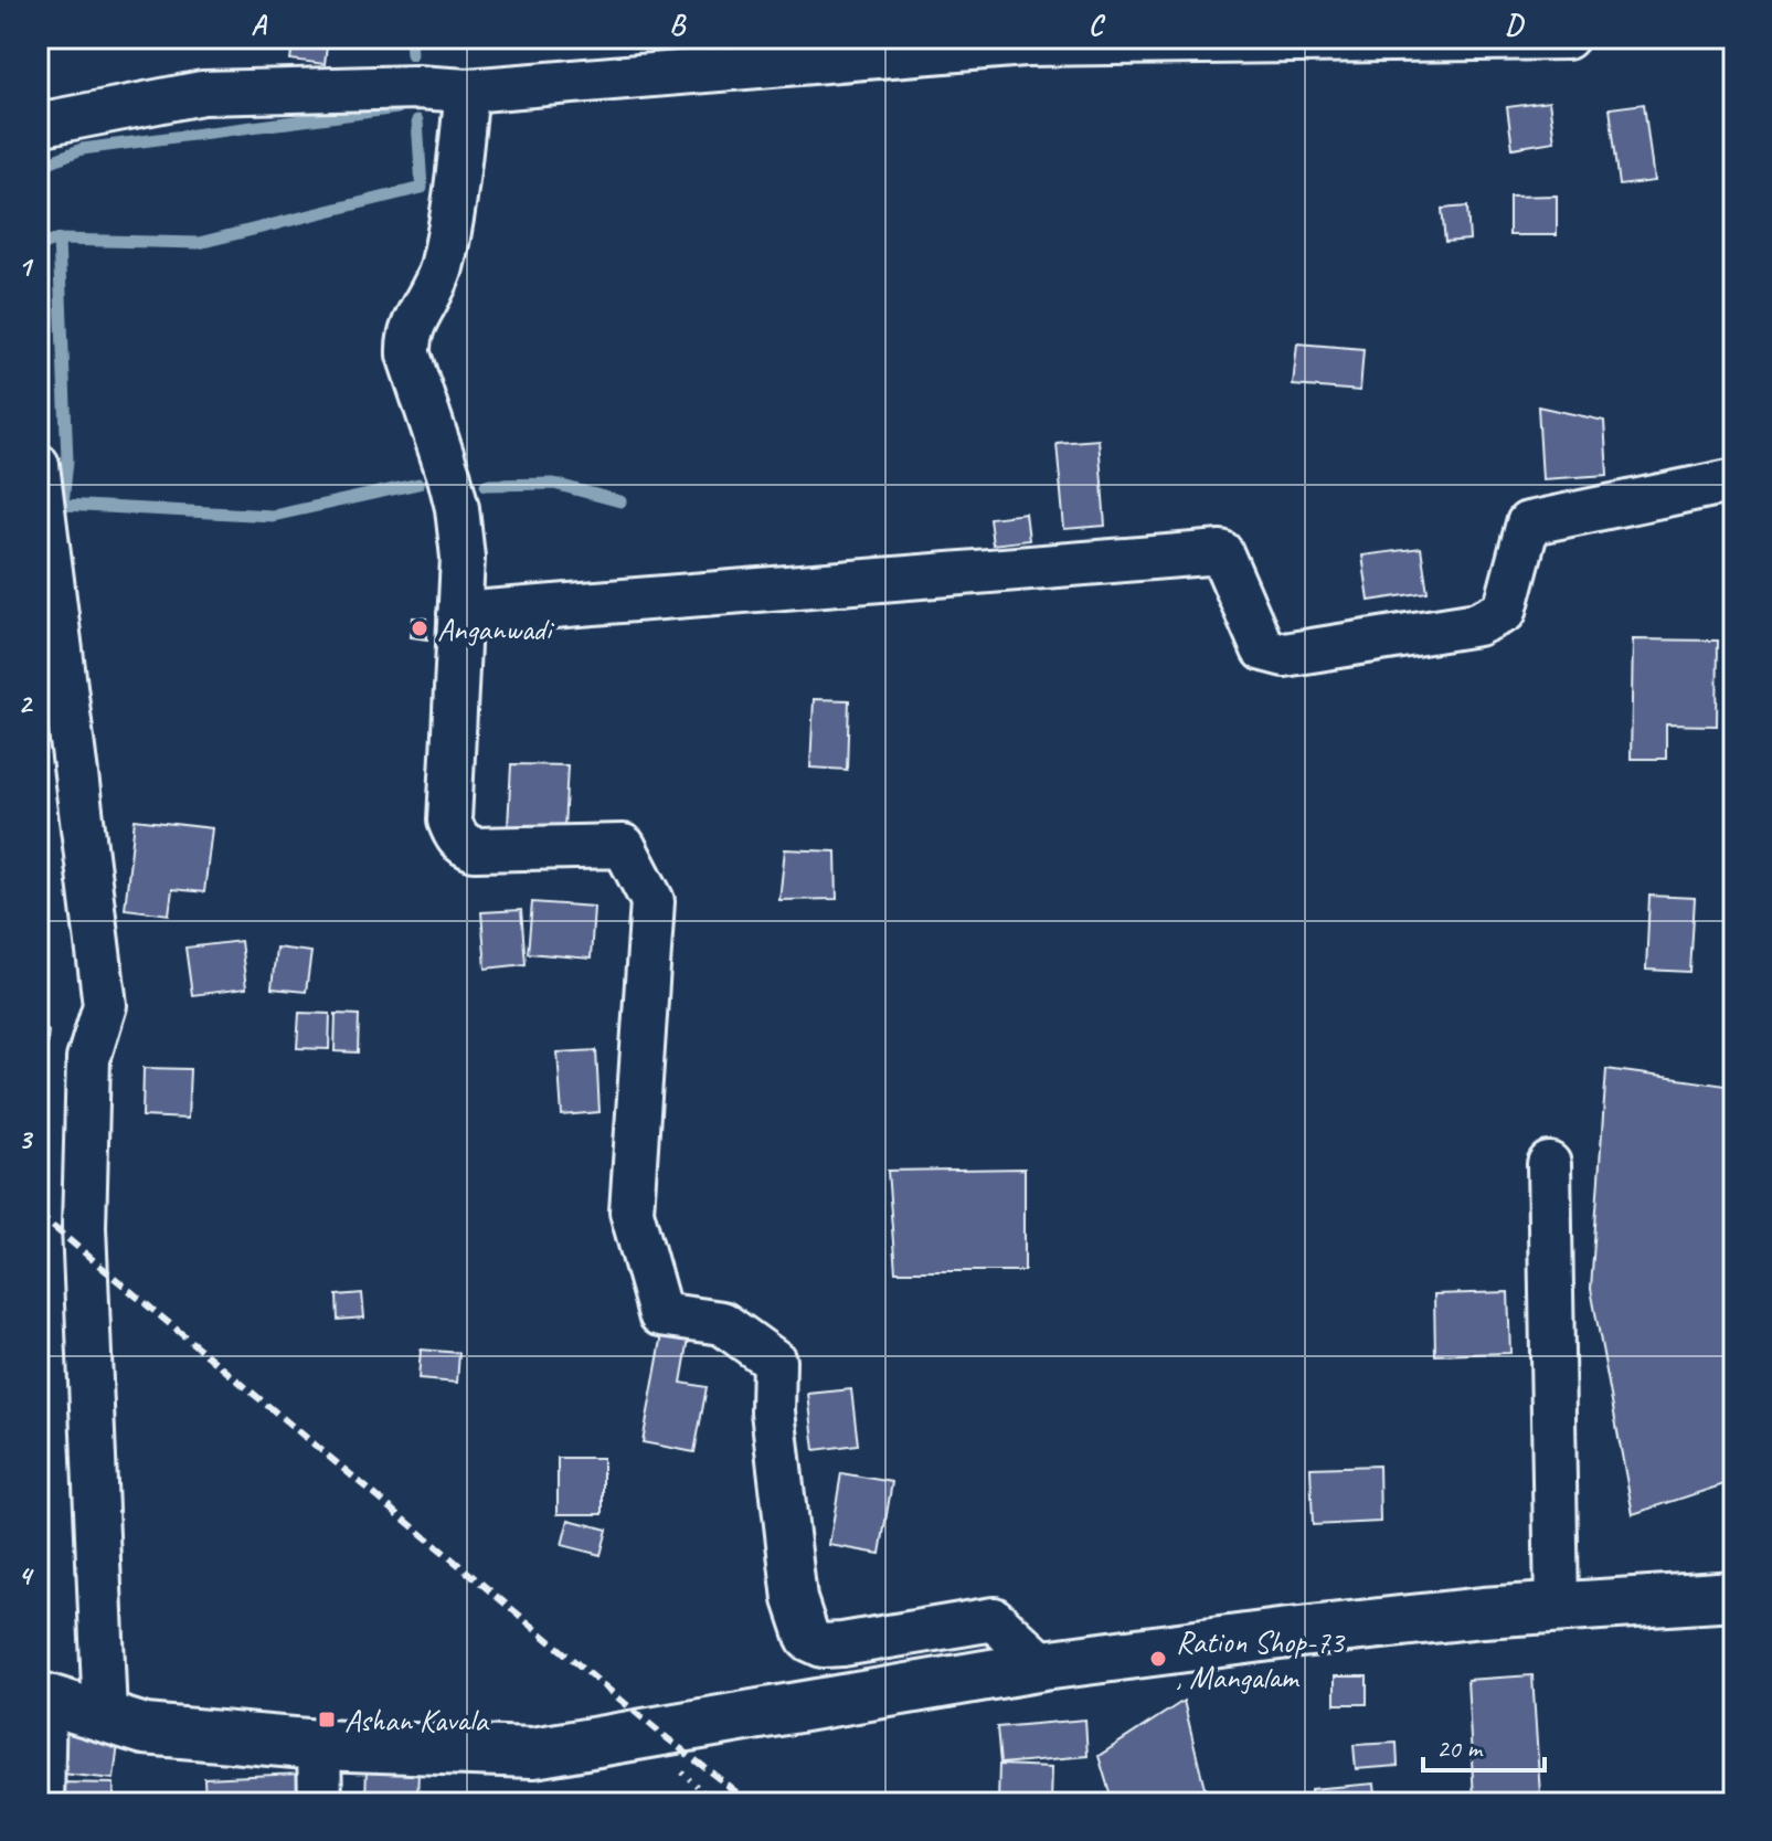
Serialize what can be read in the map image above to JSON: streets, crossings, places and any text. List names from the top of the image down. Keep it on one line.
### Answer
{"places":{"other":["Anganwadi","Ration Shop-73 , Mangalam"],"transit":["Ashan Kavala"]},"scale_bar":"20 m","grid":{"columns":["A","B","C","D"],"rows":["1","2","3","4"]}}
